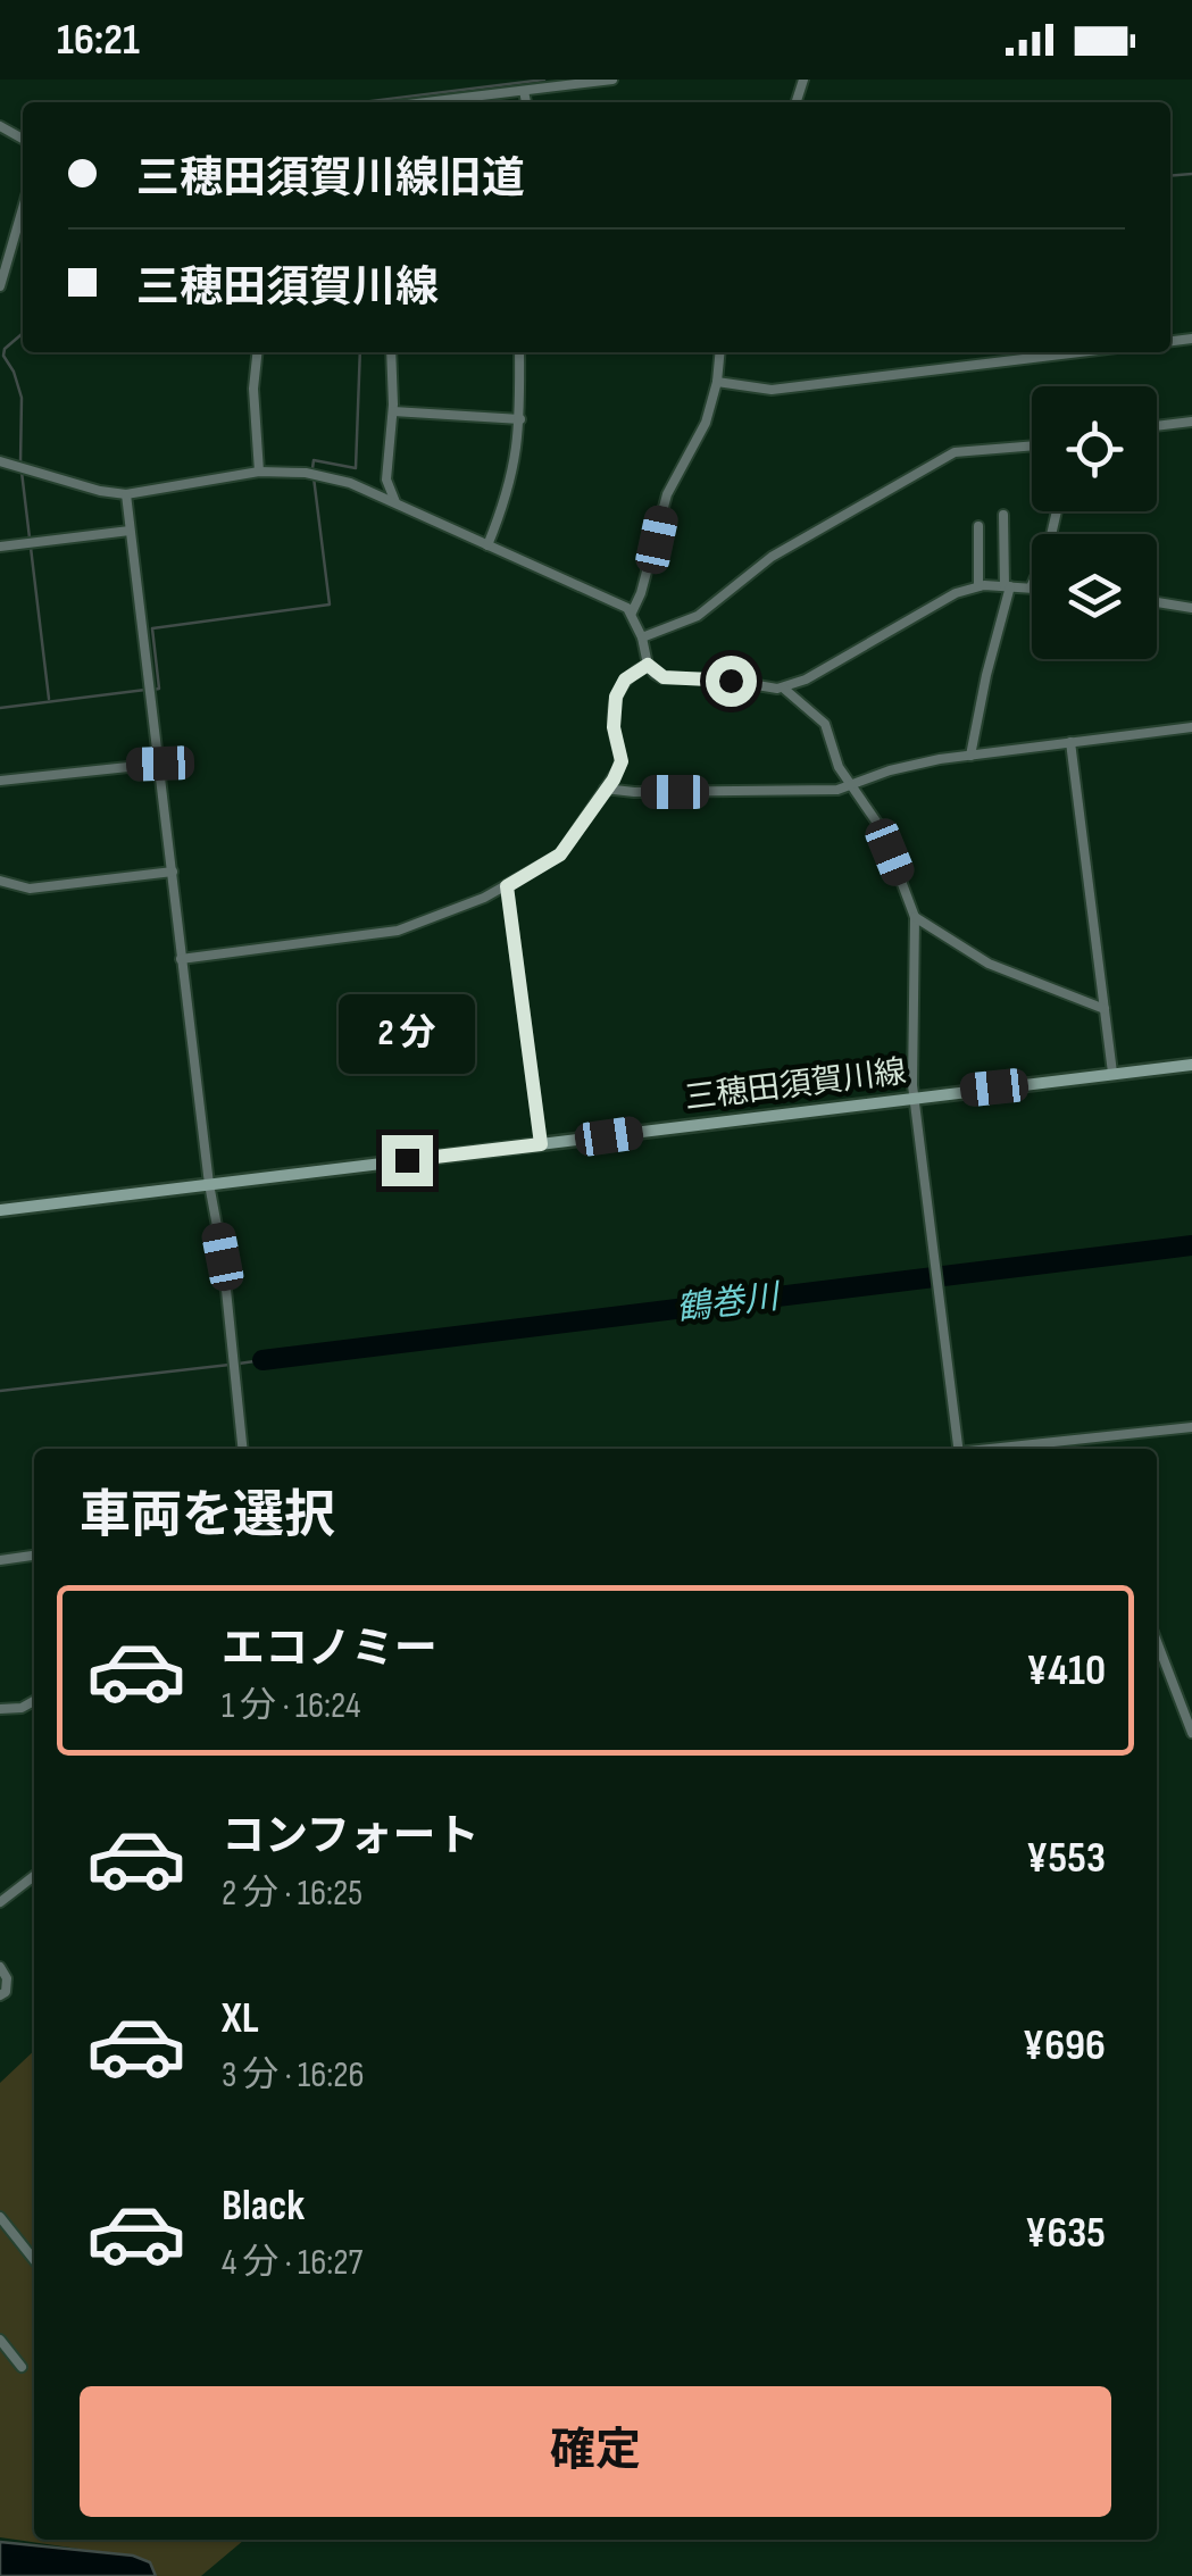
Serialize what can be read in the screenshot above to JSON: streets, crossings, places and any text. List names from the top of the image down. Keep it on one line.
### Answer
{"streets":{"main road":["三穂田須賀川線"]},"water":["鶴巻川"],"page":{"status":"16:21","banner":["三穂田須賀川線旧道","三穂田須賀川線"],"bubble":"2 分","heading":"車両を選択","list":[{"name":"エコノミー","note":"1 分 · 16:24","value":"¥410"},{"name":"コンフォート","note":"2 分 · 16:25","value":"¥553"},{"name":"XL","note":"3 分 · 16:26","value":"¥696"},{"name":"Black","note":"4 分 · 16:27","value":"¥635"}],"buttons":"確定"}}
